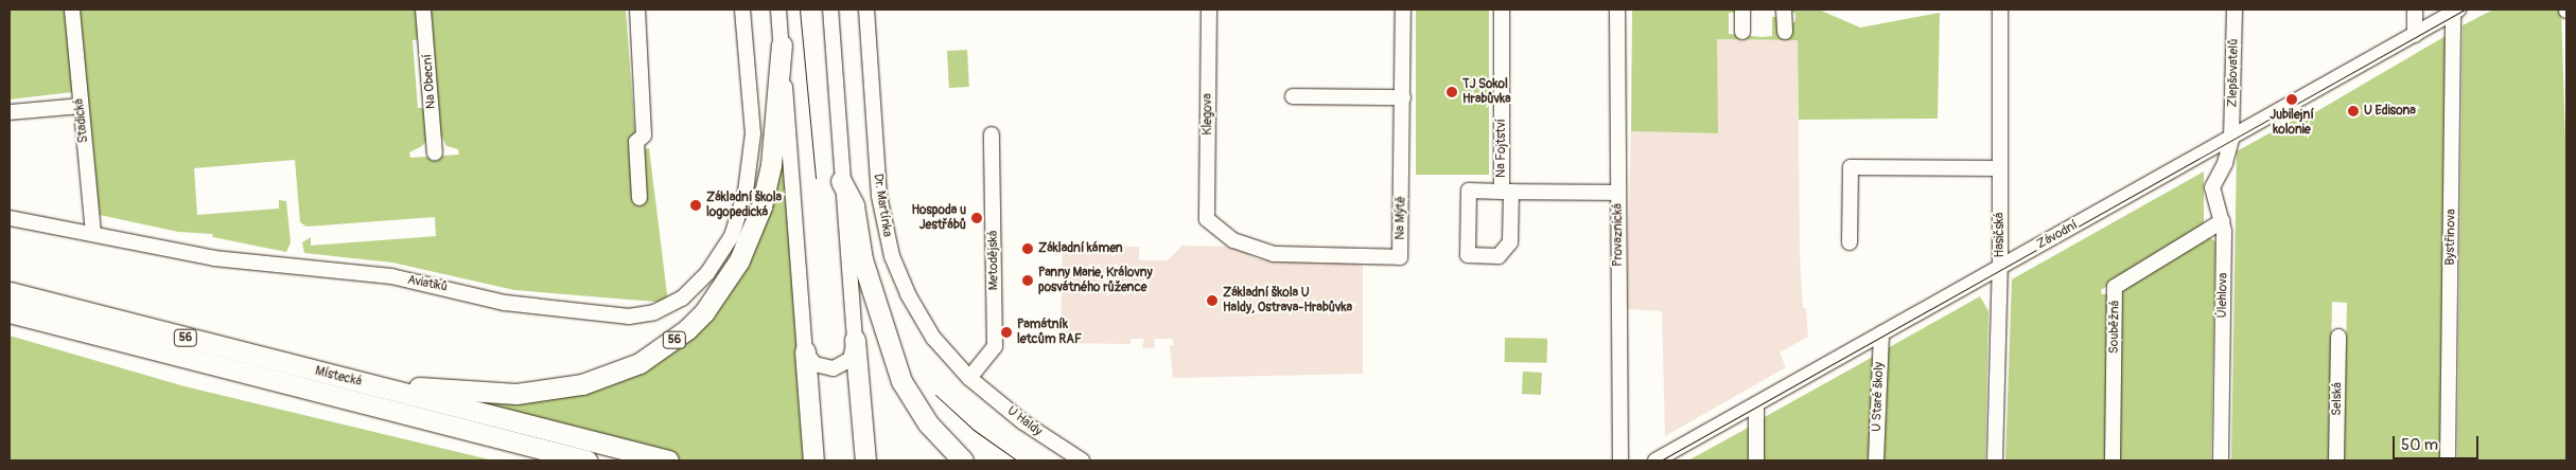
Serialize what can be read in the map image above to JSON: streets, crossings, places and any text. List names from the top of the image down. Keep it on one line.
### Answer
{"streets":{"highway":["56","Místecká"],"street":["Zlepšovatelů","Na Obecní","Klegova","Stadická","Na Fojtství","Dr. Martínka","Na Mýtě","Provaznická","Hasičská","Závodní","Bystřinova","Metodějská","Aviatiků","Úlehlova","Souběžná","U Staré školy","Selská","U Haldy"]},"crossings":[["Zlepšovatelů","Závodní"],["Zlepšovatelů","Úlehlova"],["Klegova","Na Mýtě"],["Stadická","Aviatiků"],["Dr. Martínka","Metodějská"],["Dr. Martínka","U Haldy"],["Hasičská","Závodní"],["Závodní","Bystřinova"],["Závodní","Úlehlova"],["Závodní","U Staré školy"],["Metodějská","U Haldy"],["Úlehlova","Souběžná"],["56","Místecká"]],"places":["TJ Sokol Hrabůvka","Jubilejní kolonie","U Edisona","Základní škola logopedická","Hospoda u Jestřábů","Základní kámen","Panny Marie, Královny posvátného růžence","Základní škola U Haldy, Ostrava-Hrabůvka","Památník letcům RAF"],"scale_bar":"50 m"}
